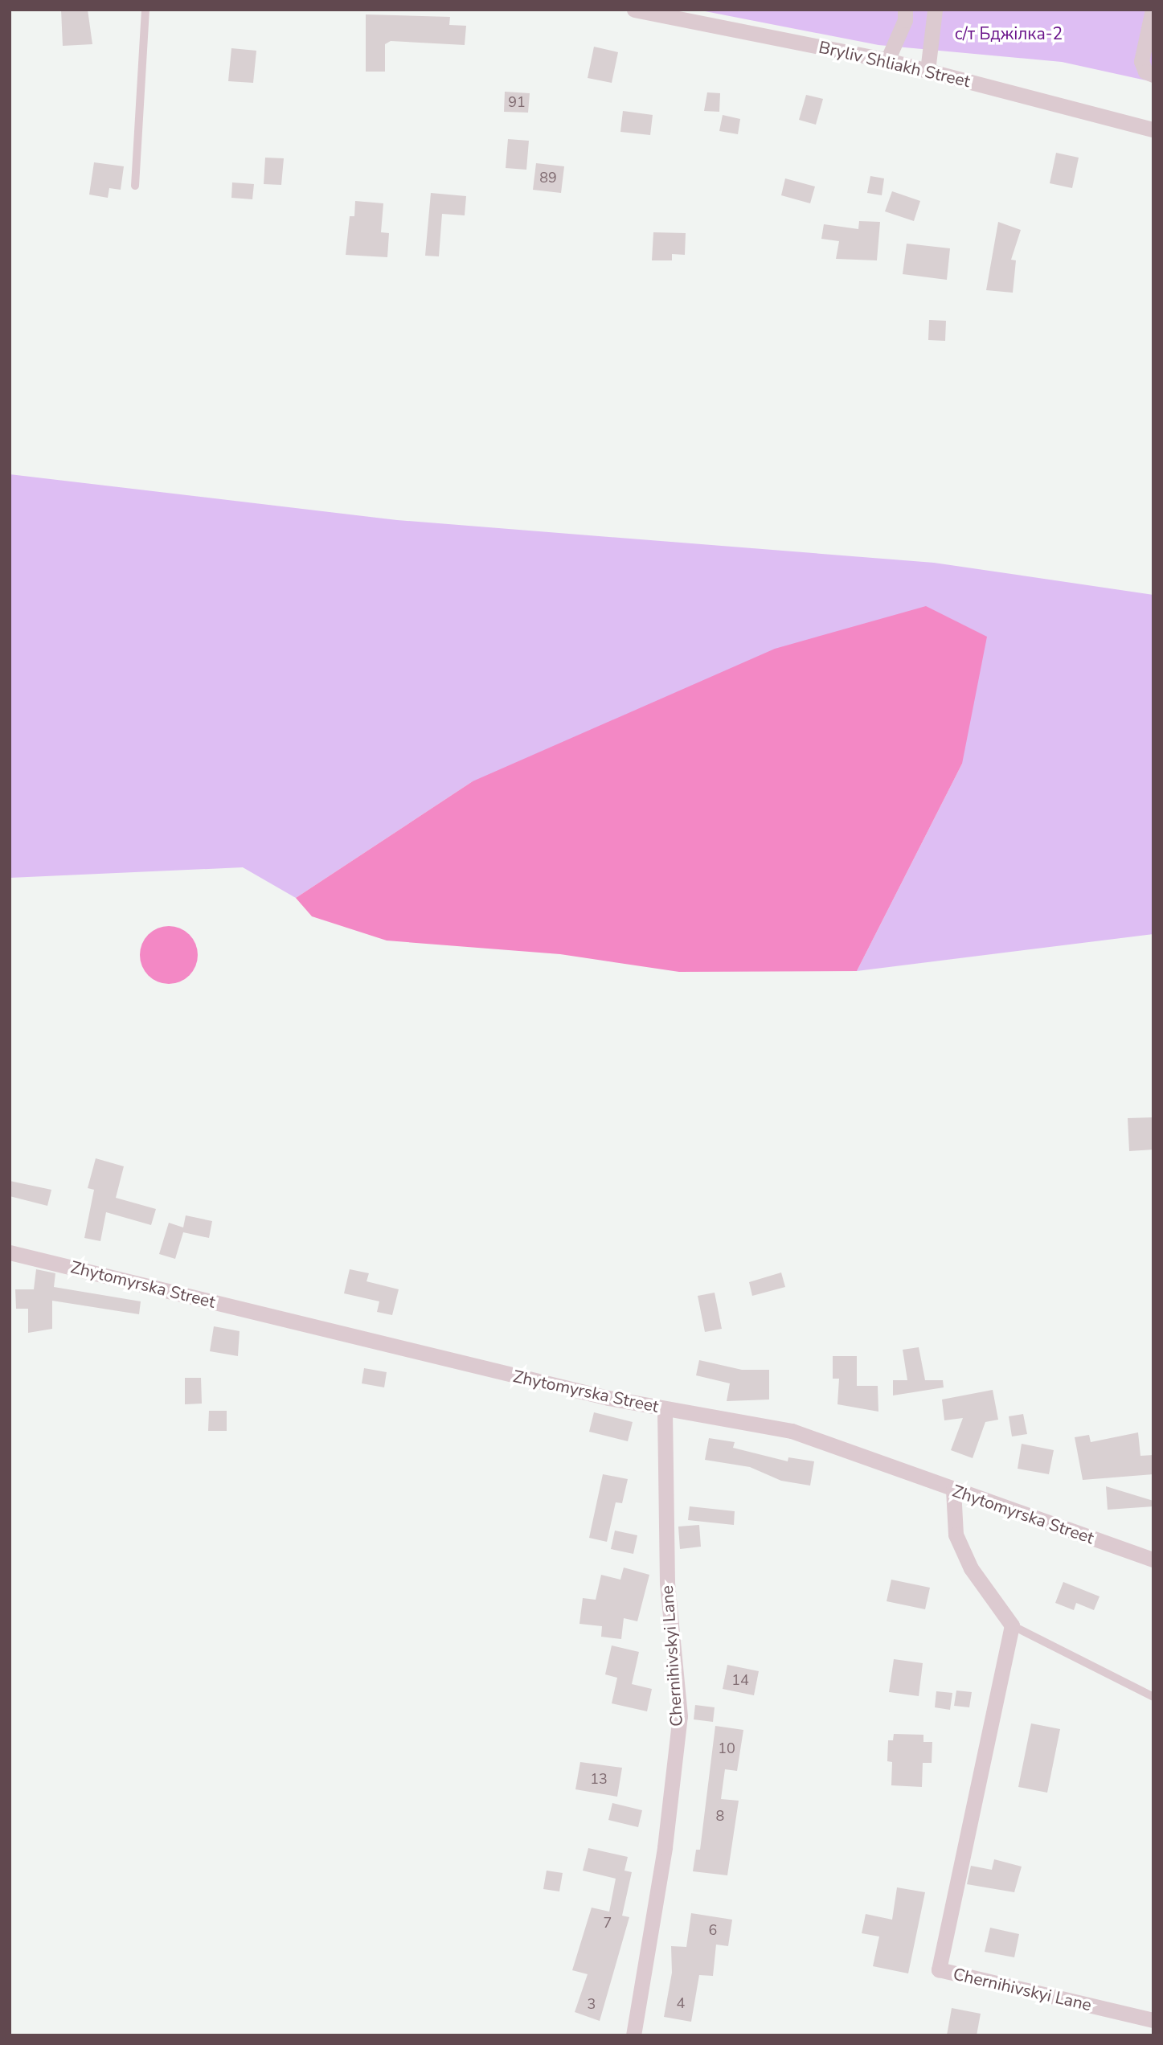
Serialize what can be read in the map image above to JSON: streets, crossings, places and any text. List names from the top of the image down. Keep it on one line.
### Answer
{"streets":{"street":["Bryliv Shliakh Street","Zhytomyrska Street","Chernihivskyi Lane"]},"crossings":[["Zhytomyrska Street","Chernihivskyi Lane"]],"parks":["с/т Бджілка-2"],"house_numbers":["91","89","14","10","13","8","7","6","4","3"]}
